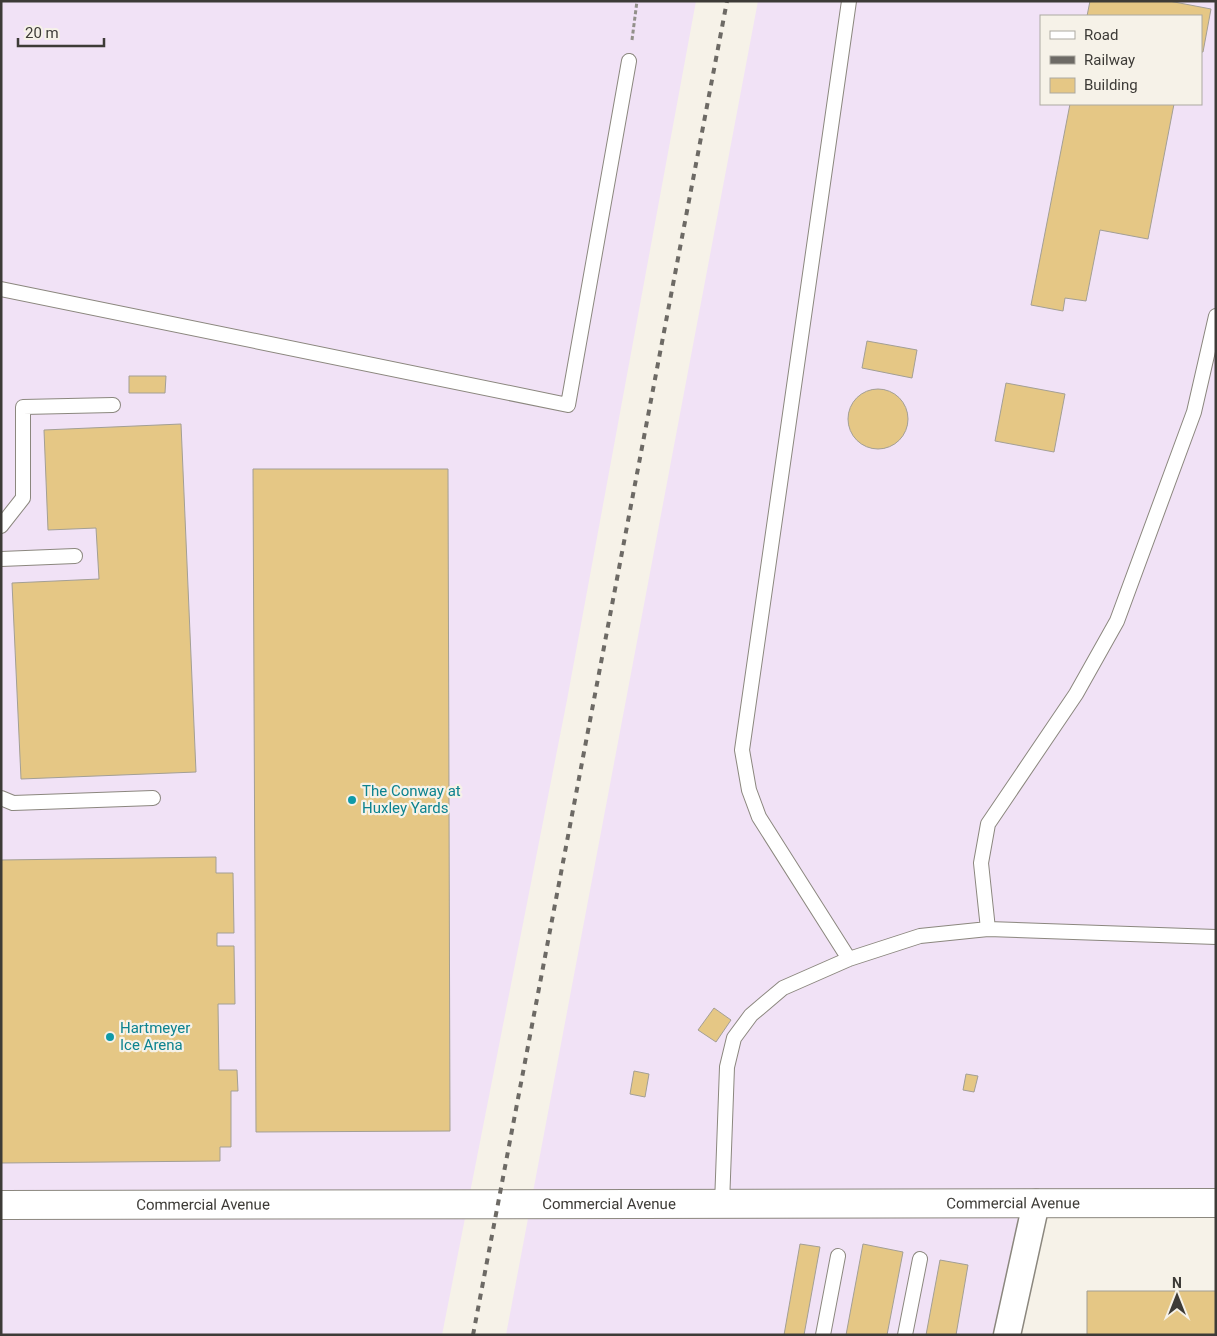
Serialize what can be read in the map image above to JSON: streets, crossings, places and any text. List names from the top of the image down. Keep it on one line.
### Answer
{"streets":{"street":["Commercial Avenue"]},"places":["The Conway at Huxley Yards","Hartmeyer Ice Arena"],"legend":["Road","Railway","Building"],"scale_bar":"20 m","north":"top"}
